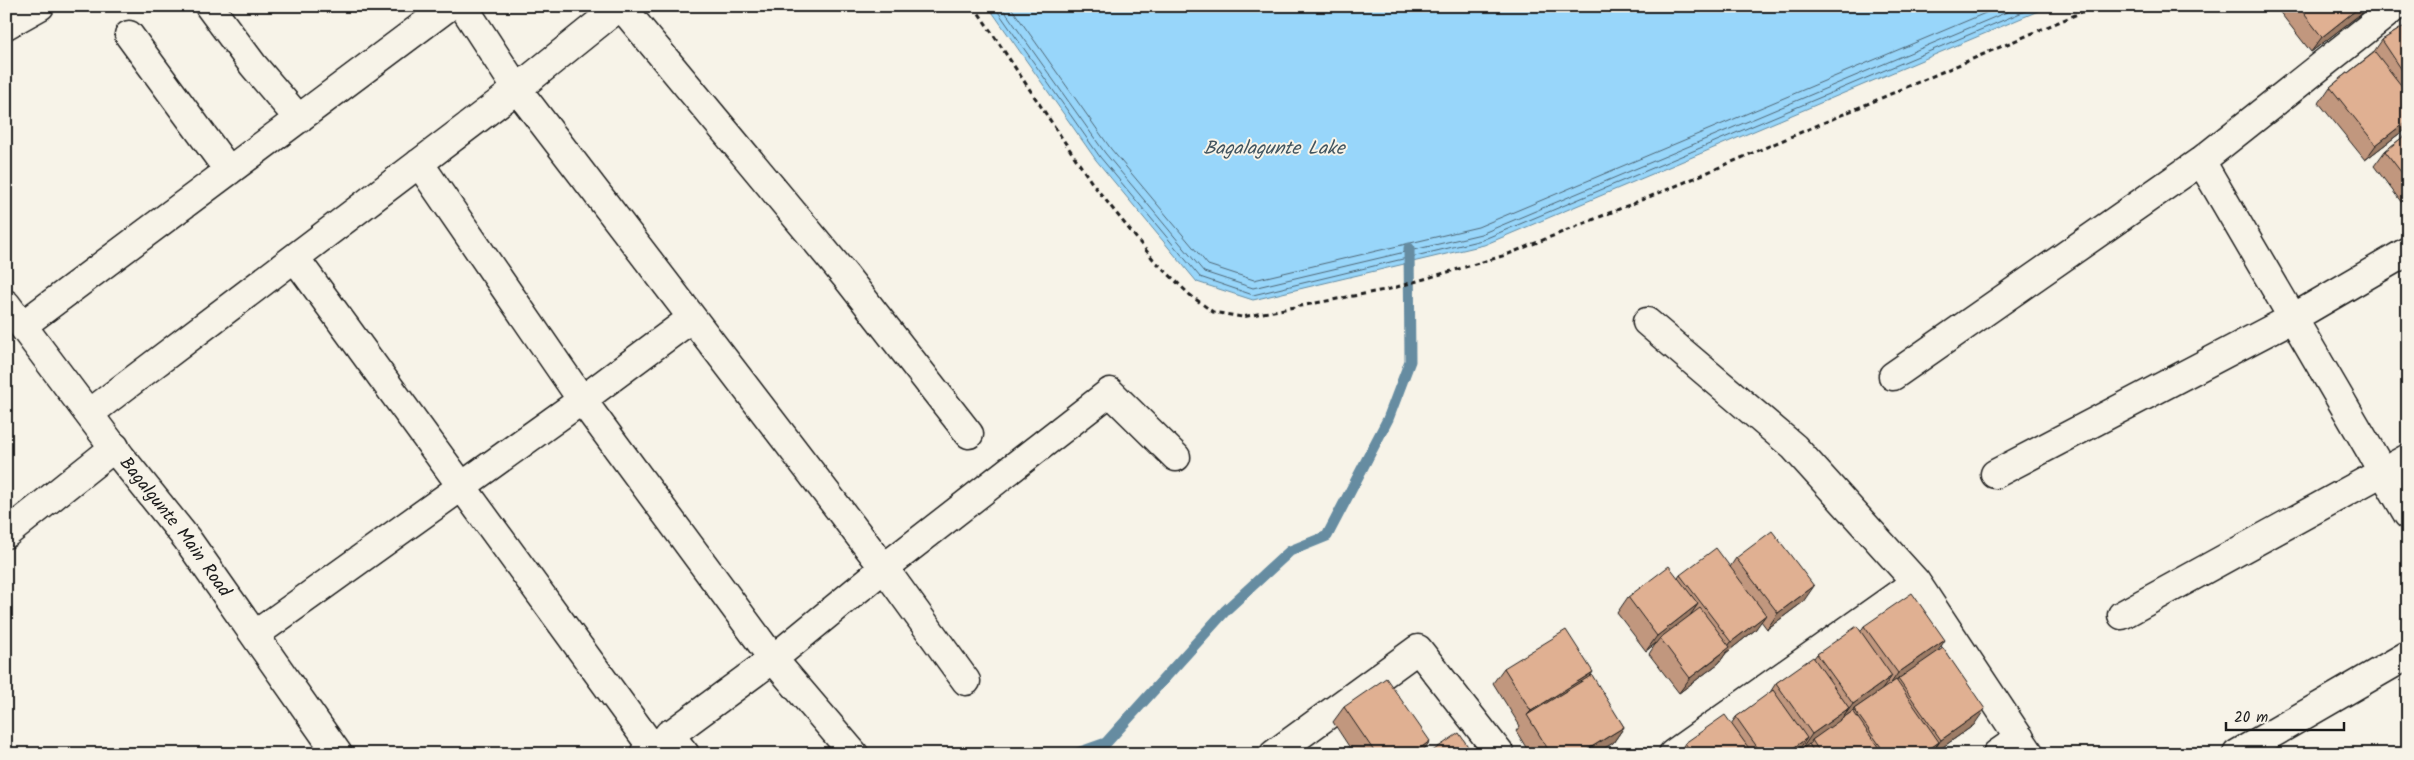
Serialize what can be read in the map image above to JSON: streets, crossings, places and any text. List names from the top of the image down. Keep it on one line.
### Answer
{"streets":{"street":["Bagalgunte Main Road"]},"water":["Bagalagunte Lake"],"scale_bar":"20 m"}
